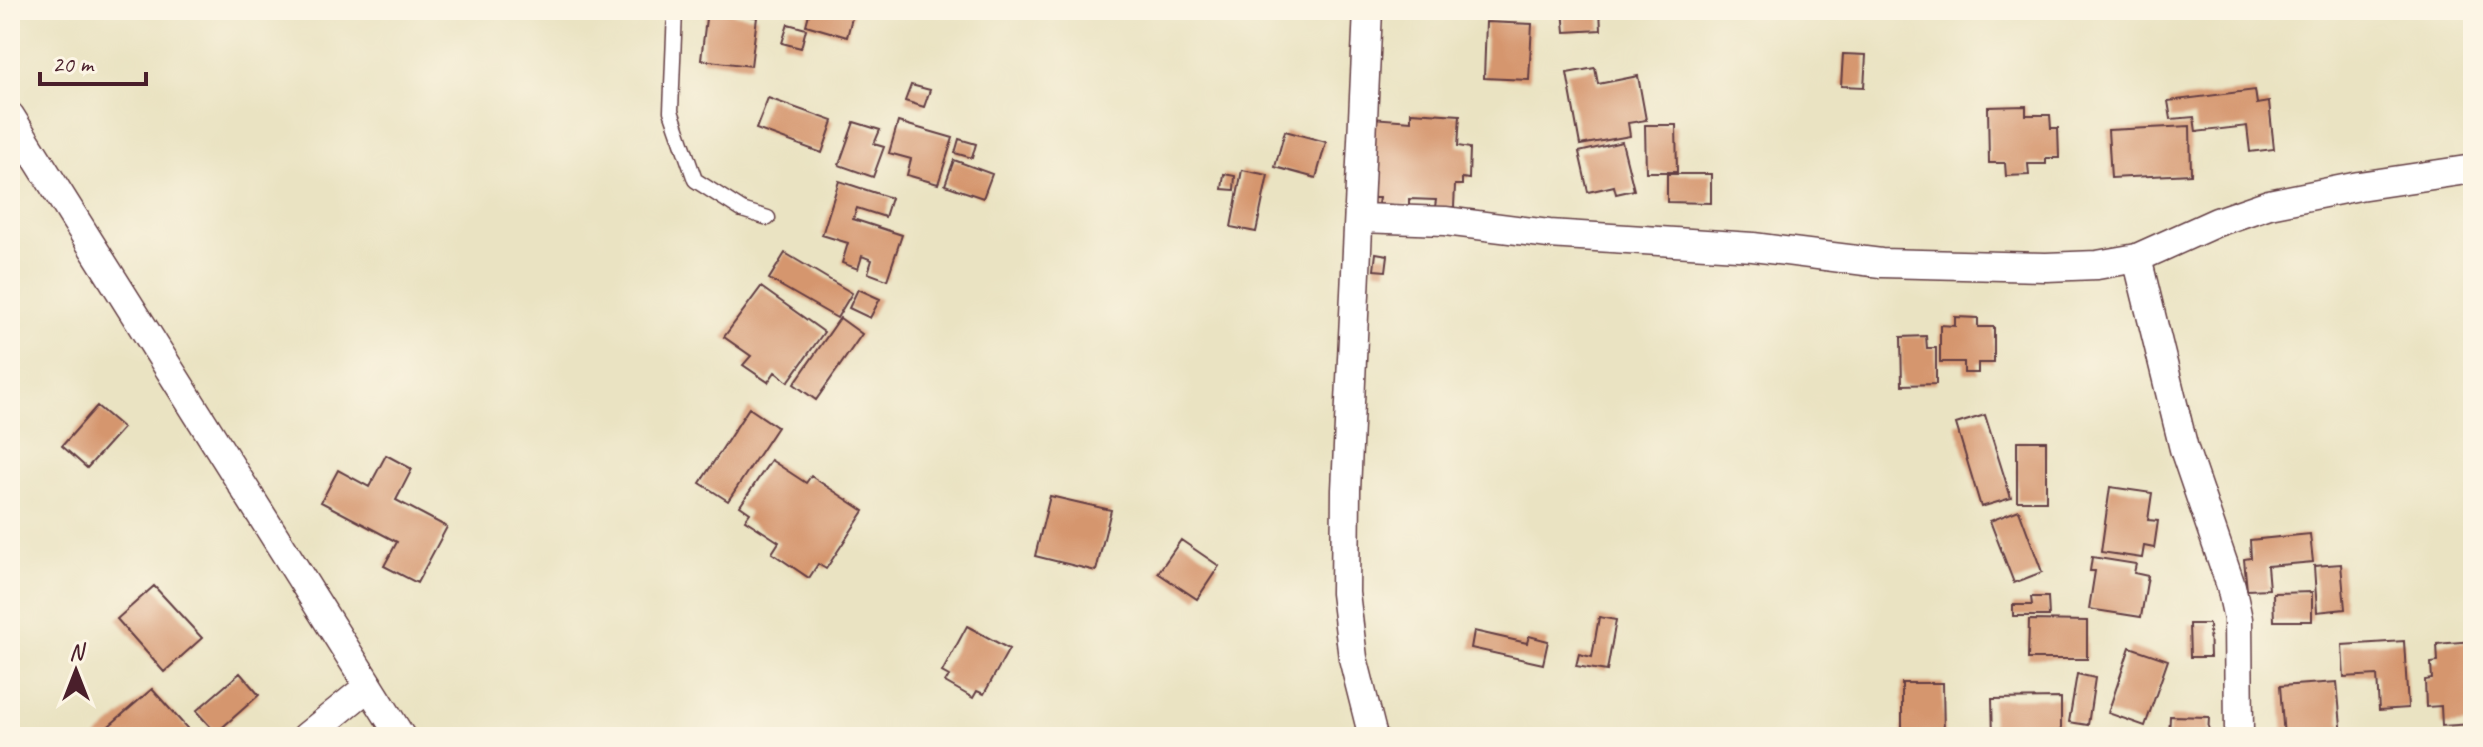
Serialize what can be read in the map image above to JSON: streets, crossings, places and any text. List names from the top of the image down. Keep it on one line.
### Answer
{"scale_bar":"20 m","north":"top"}
